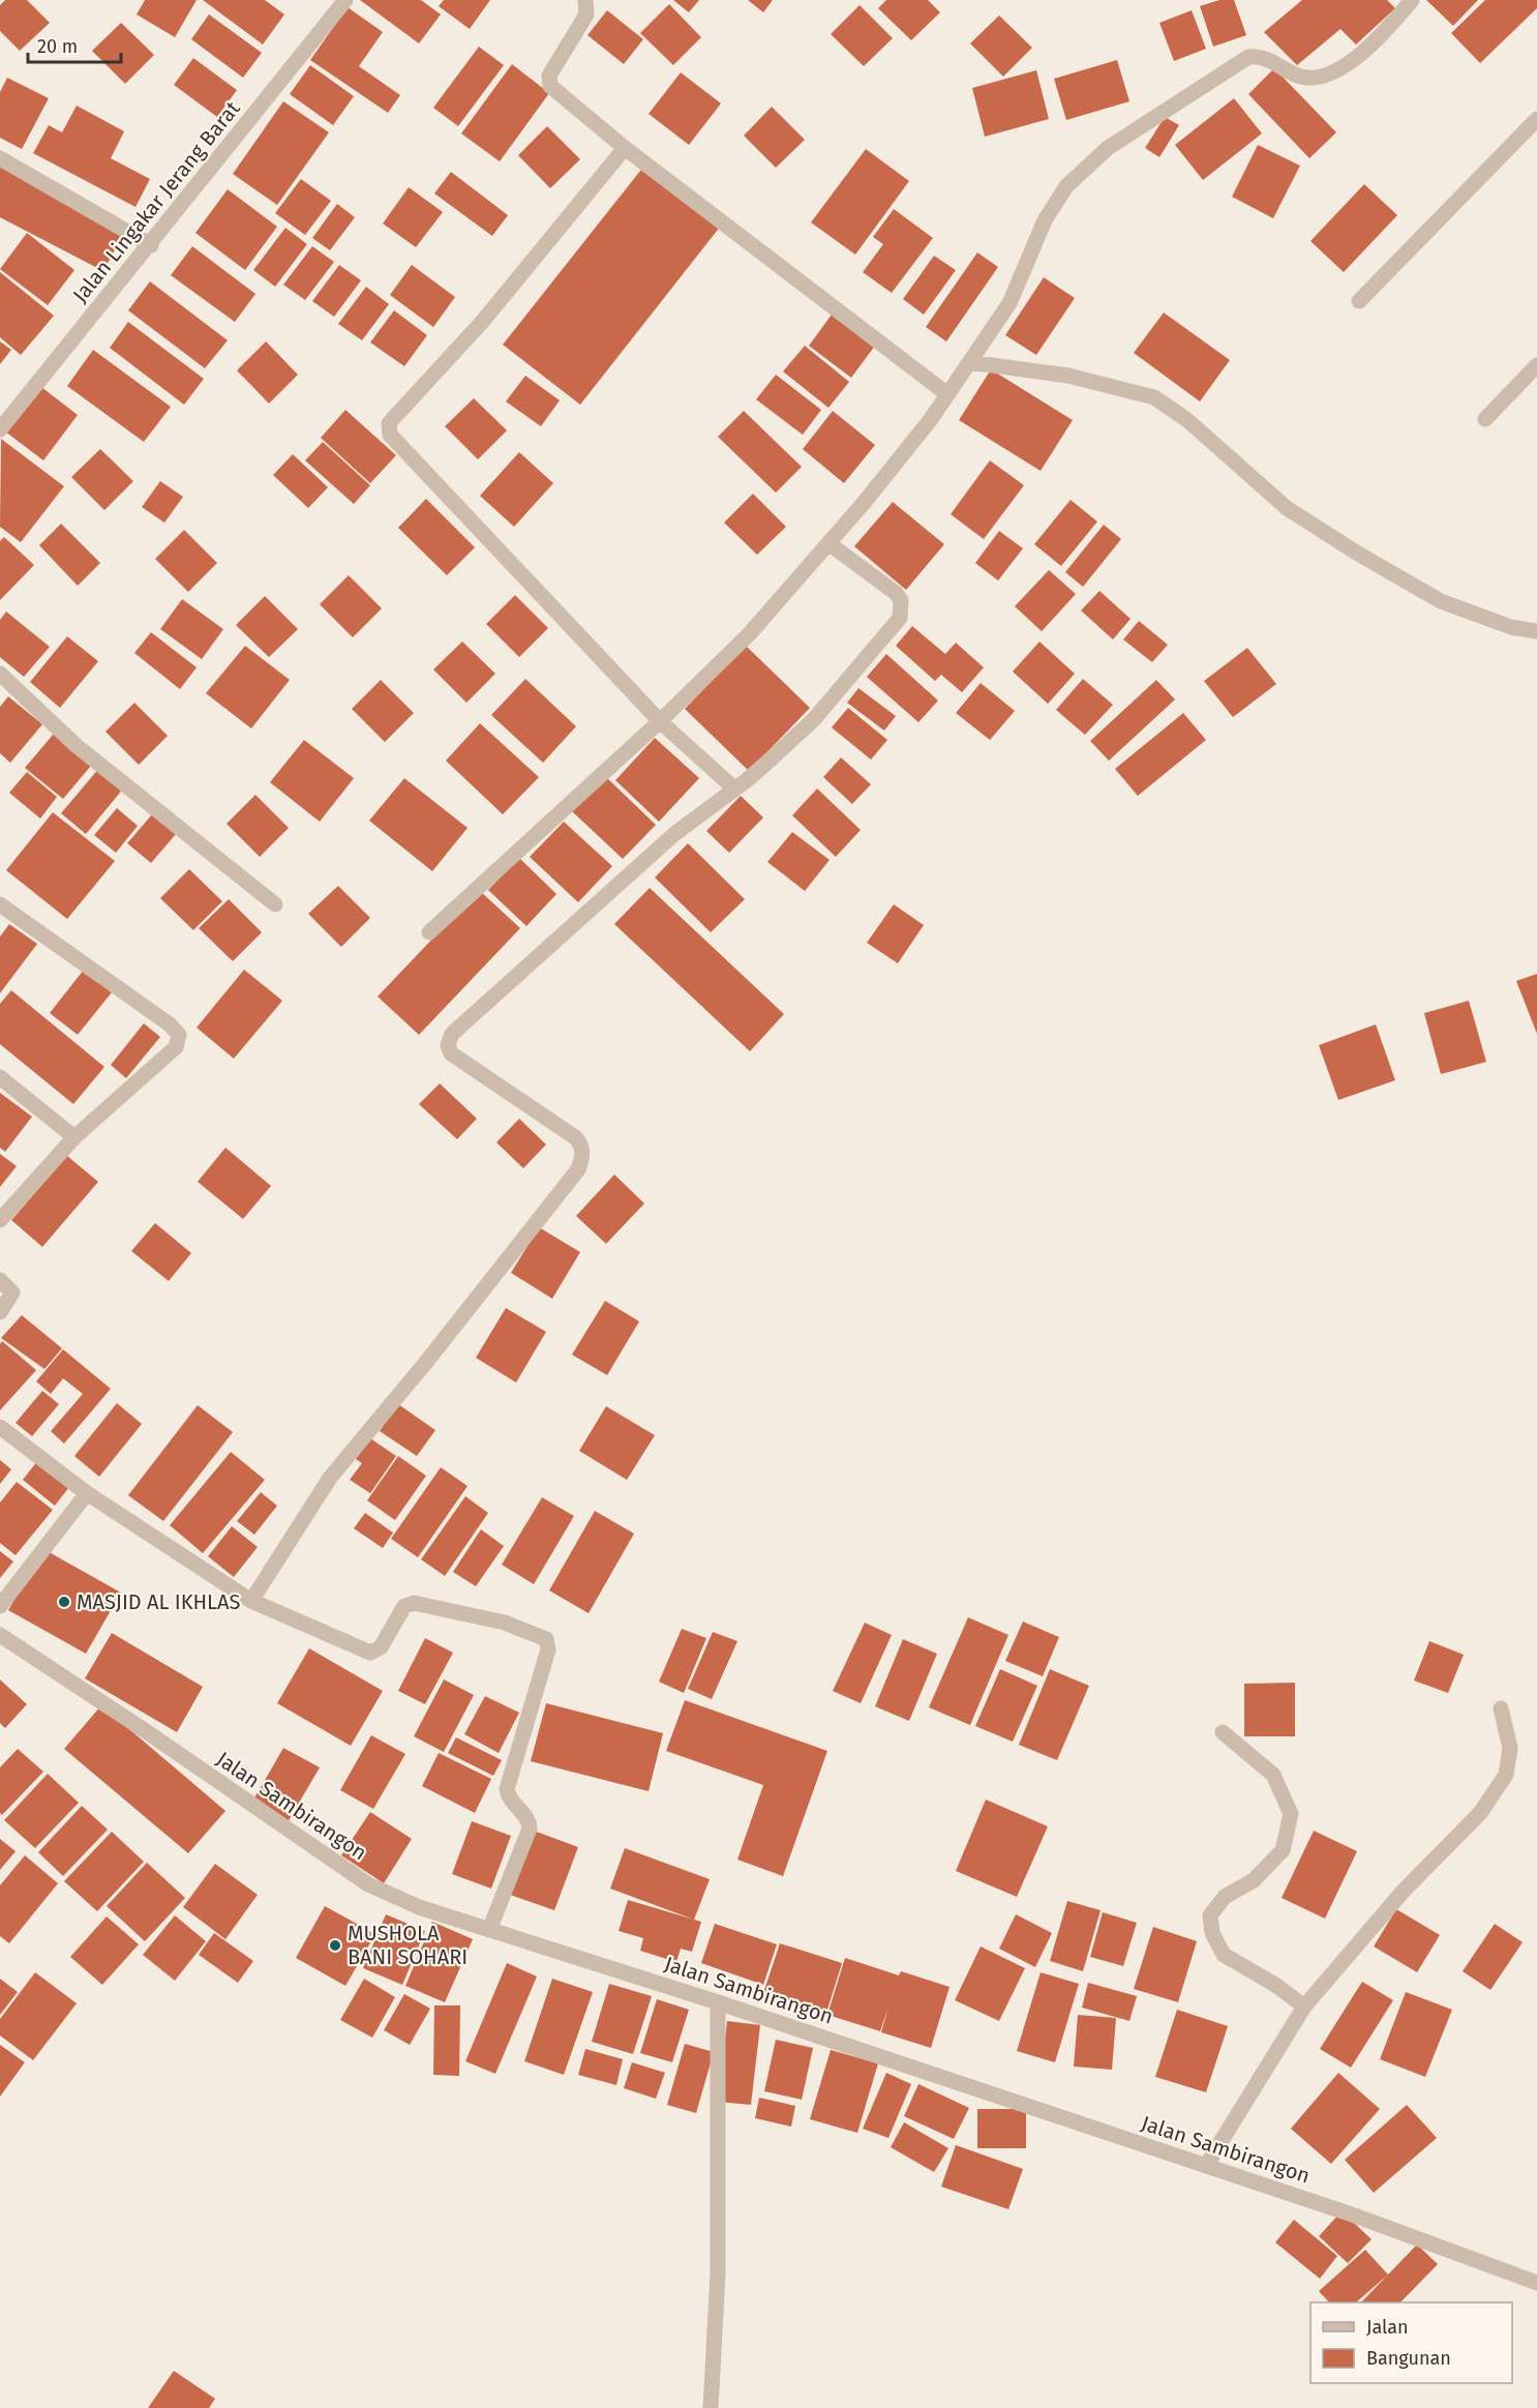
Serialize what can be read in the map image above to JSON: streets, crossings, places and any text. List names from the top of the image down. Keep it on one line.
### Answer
{"streets":{"street":["Jalan Lingakar Jerang Barat","Jalan Sambirangon"]},"places":["MASJID AL IKHLAS","MUSHOLA BANI SOHARI"],"legend":["Jalan","Bangunan"],"scale_bar":"20 m"}
